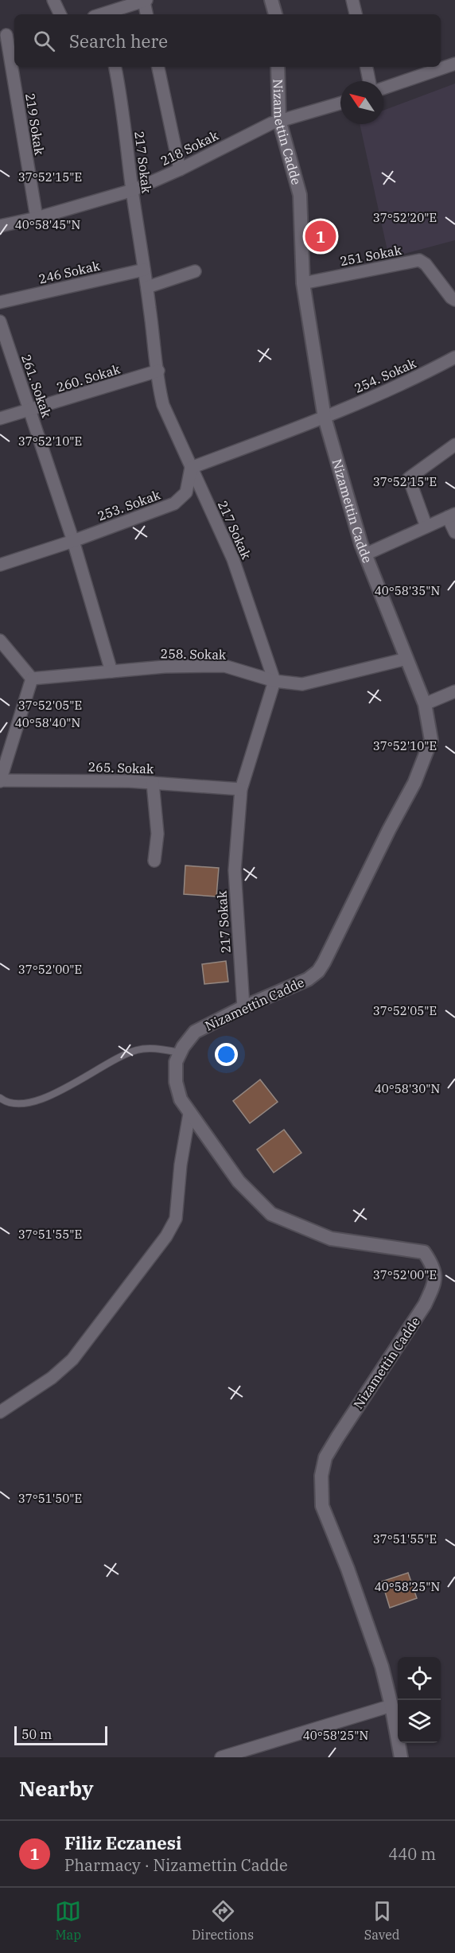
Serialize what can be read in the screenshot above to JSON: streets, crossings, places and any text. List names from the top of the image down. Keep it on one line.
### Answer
{"streets":{"street":["219 Sokak","Nizamettin Cadde","218 Sokak","217 Sokak","251 Sokak","246 Sokak","254. Sokak","260. Sokak","261. Sokak","253. Sokak","258. Sokak","265. Sokak"]},"crossings":[["219 Sokak","218 Sokak"],["Nizamettin Cadde","218 Sokak"],["Nizamettin Cadde","217 Sokak"],["Nizamettin Cadde","251 Sokak"],["Nizamettin Cadde","254. Sokak"],["Nizamettin Cadde","258. Sokak"],["218 Sokak","217 Sokak"],["217 Sokak","246 Sokak"],["217 Sokak","260. Sokak"],["217 Sokak","253. Sokak"],["217 Sokak","258. Sokak"],["217 Sokak","265. Sokak"],["260. Sokak","261. Sokak"],["261. Sokak","253. Sokak"],["261. Sokak","258. Sokak"]],"scale_bar":"50 m","north":"top left","page":{"search":"Search here","pins":"1","scale":"50 m","heading":"Nearby","list":[{"mark":"1","name":"Filiz Eczanesi","note":"Pharmacy · Nizamettin Cadde","value":"440 m"}],"nav":["Map","Directions","Saved"]},"coordinates":["37°52'15\"E","37°52'20\"E","40°58'45\"N","37°52'10\"E","40°58'35\"N","37°52'05\"E","40°58'40\"N","37°52'00\"E","40°58'30\"N","37°51'55\"E","37°51'50\"E","40°58'25\"N"]}
